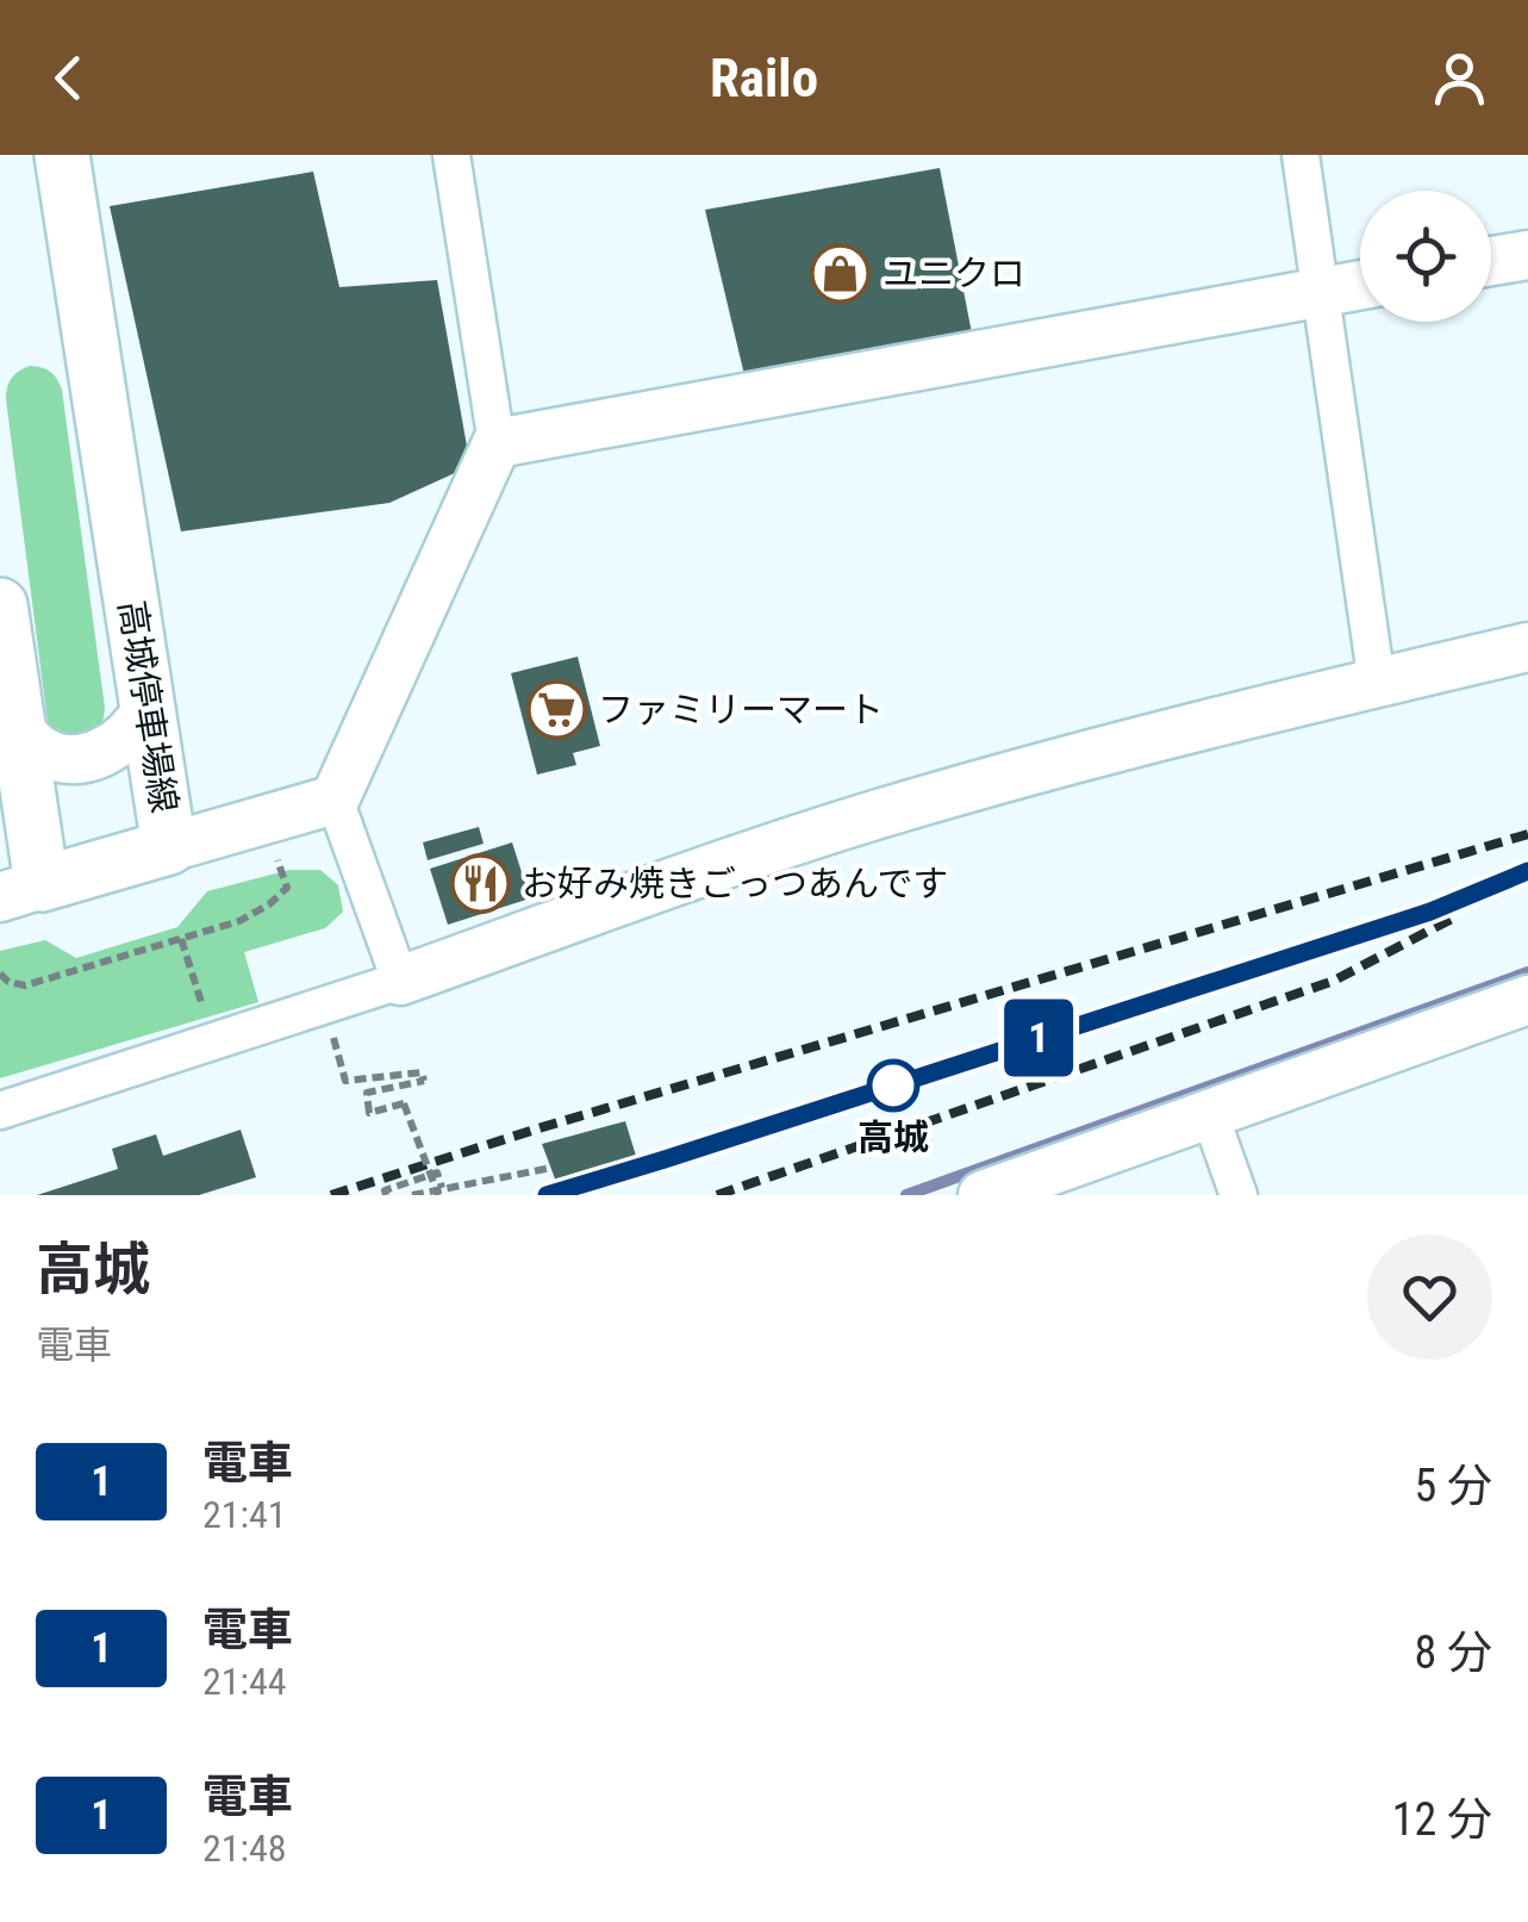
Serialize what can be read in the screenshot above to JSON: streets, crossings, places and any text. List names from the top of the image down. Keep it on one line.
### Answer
{"streets":{"main road":["高城停車場線"]},"places":{"shop":["ユニクロ"],"supermarket":["ファミリーマート"],"restaurant":["お好み焼きごっつあんです"],"other":["高城"]},"page":{"header":"Railo","on_map":"1","heading":["高城","電車"],"list":[{"mark":"1","name":"電車","note":"21:41","value":"5 分"},{"mark":"1","name":"電車","note":"21:44","value":"8 分"},{"mark":"1","name":"電車","note":"21:48","value":"12 分"}]}}
